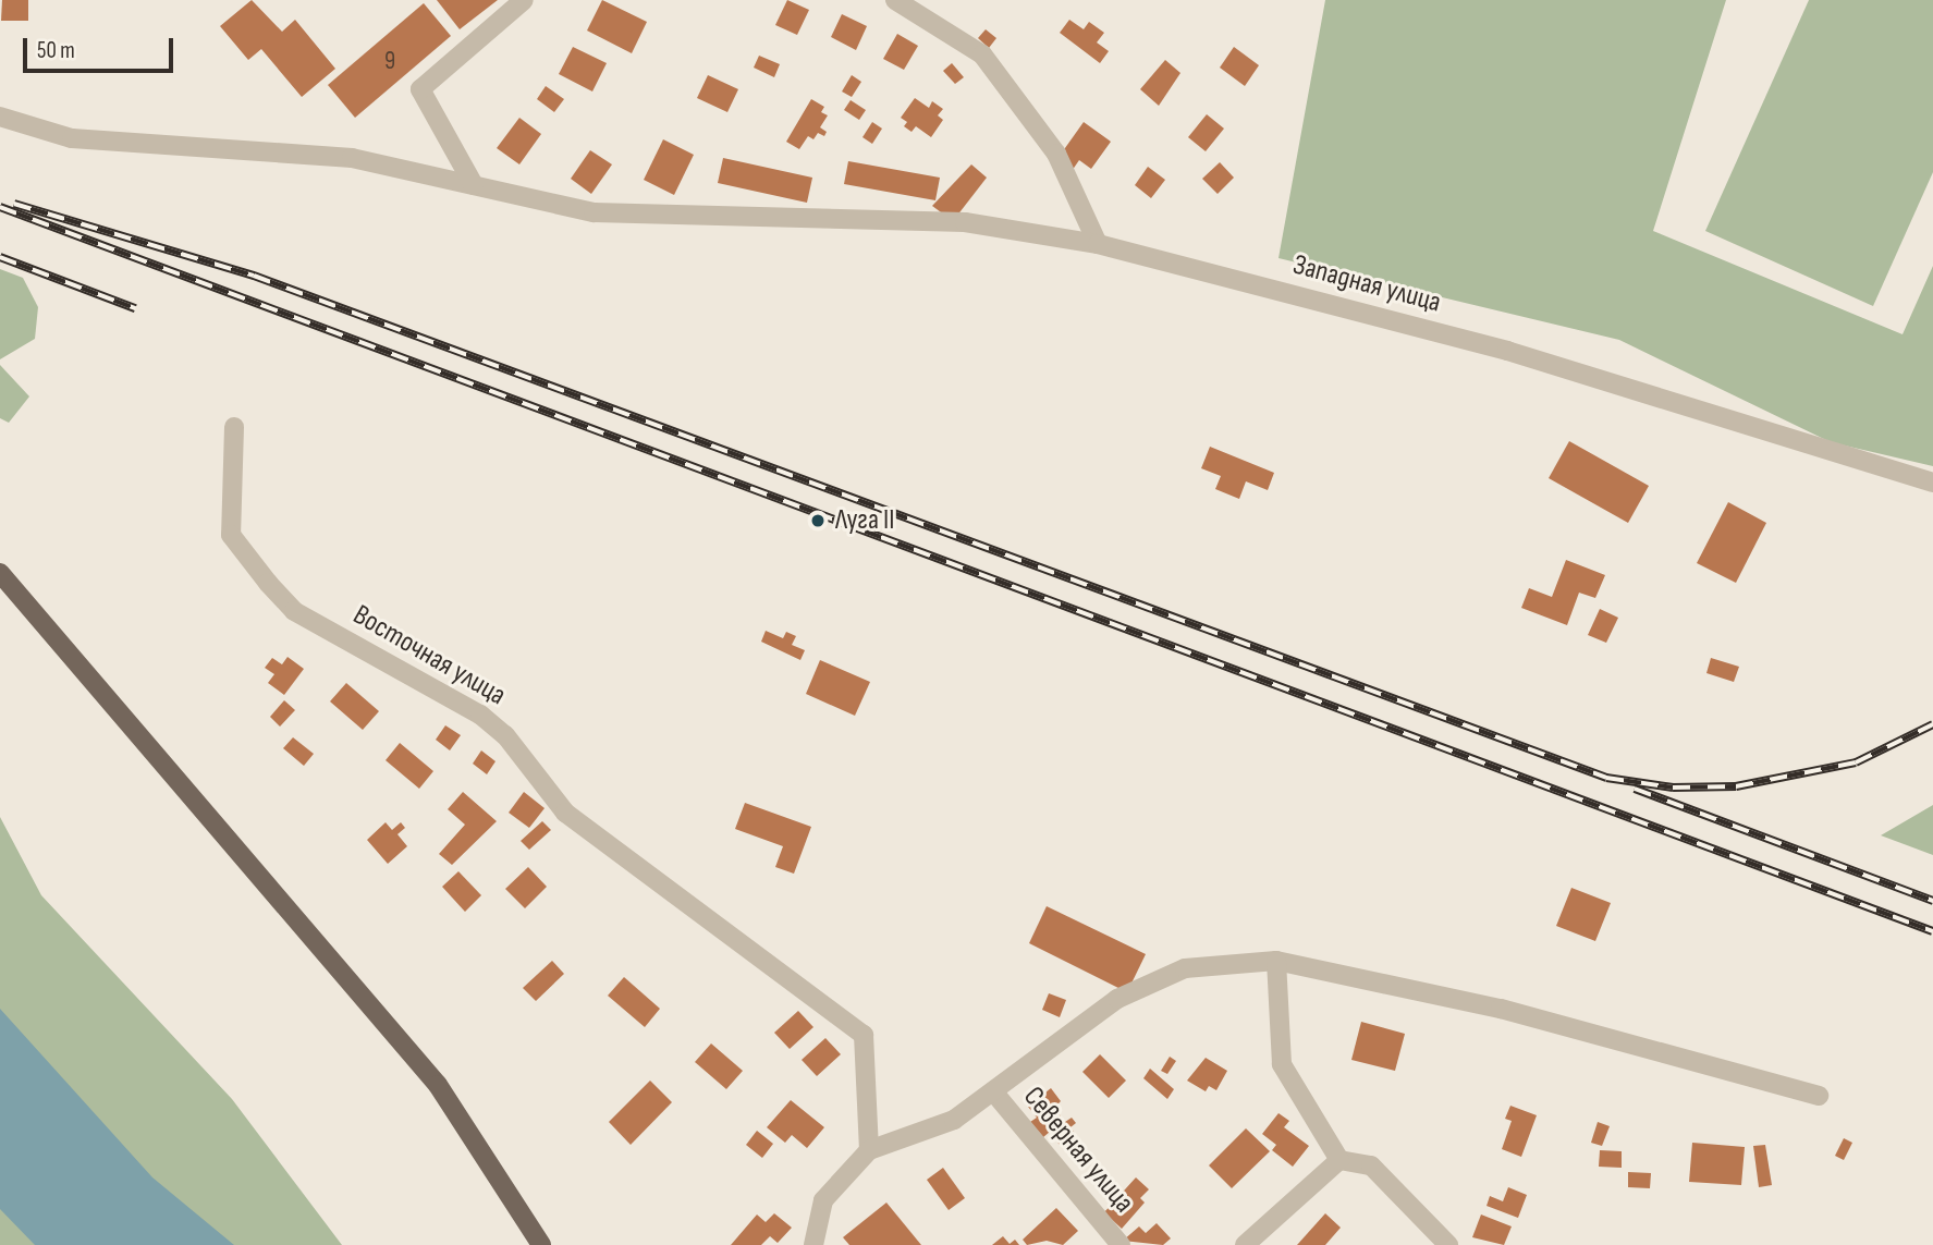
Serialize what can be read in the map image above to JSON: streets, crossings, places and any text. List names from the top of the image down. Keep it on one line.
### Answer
{"streets":{"street":["Западная улица","Восточная улица","Северная улица"]},"places":["Луга II"],"house_numbers":["9"],"scale_bar":"50 m"}
